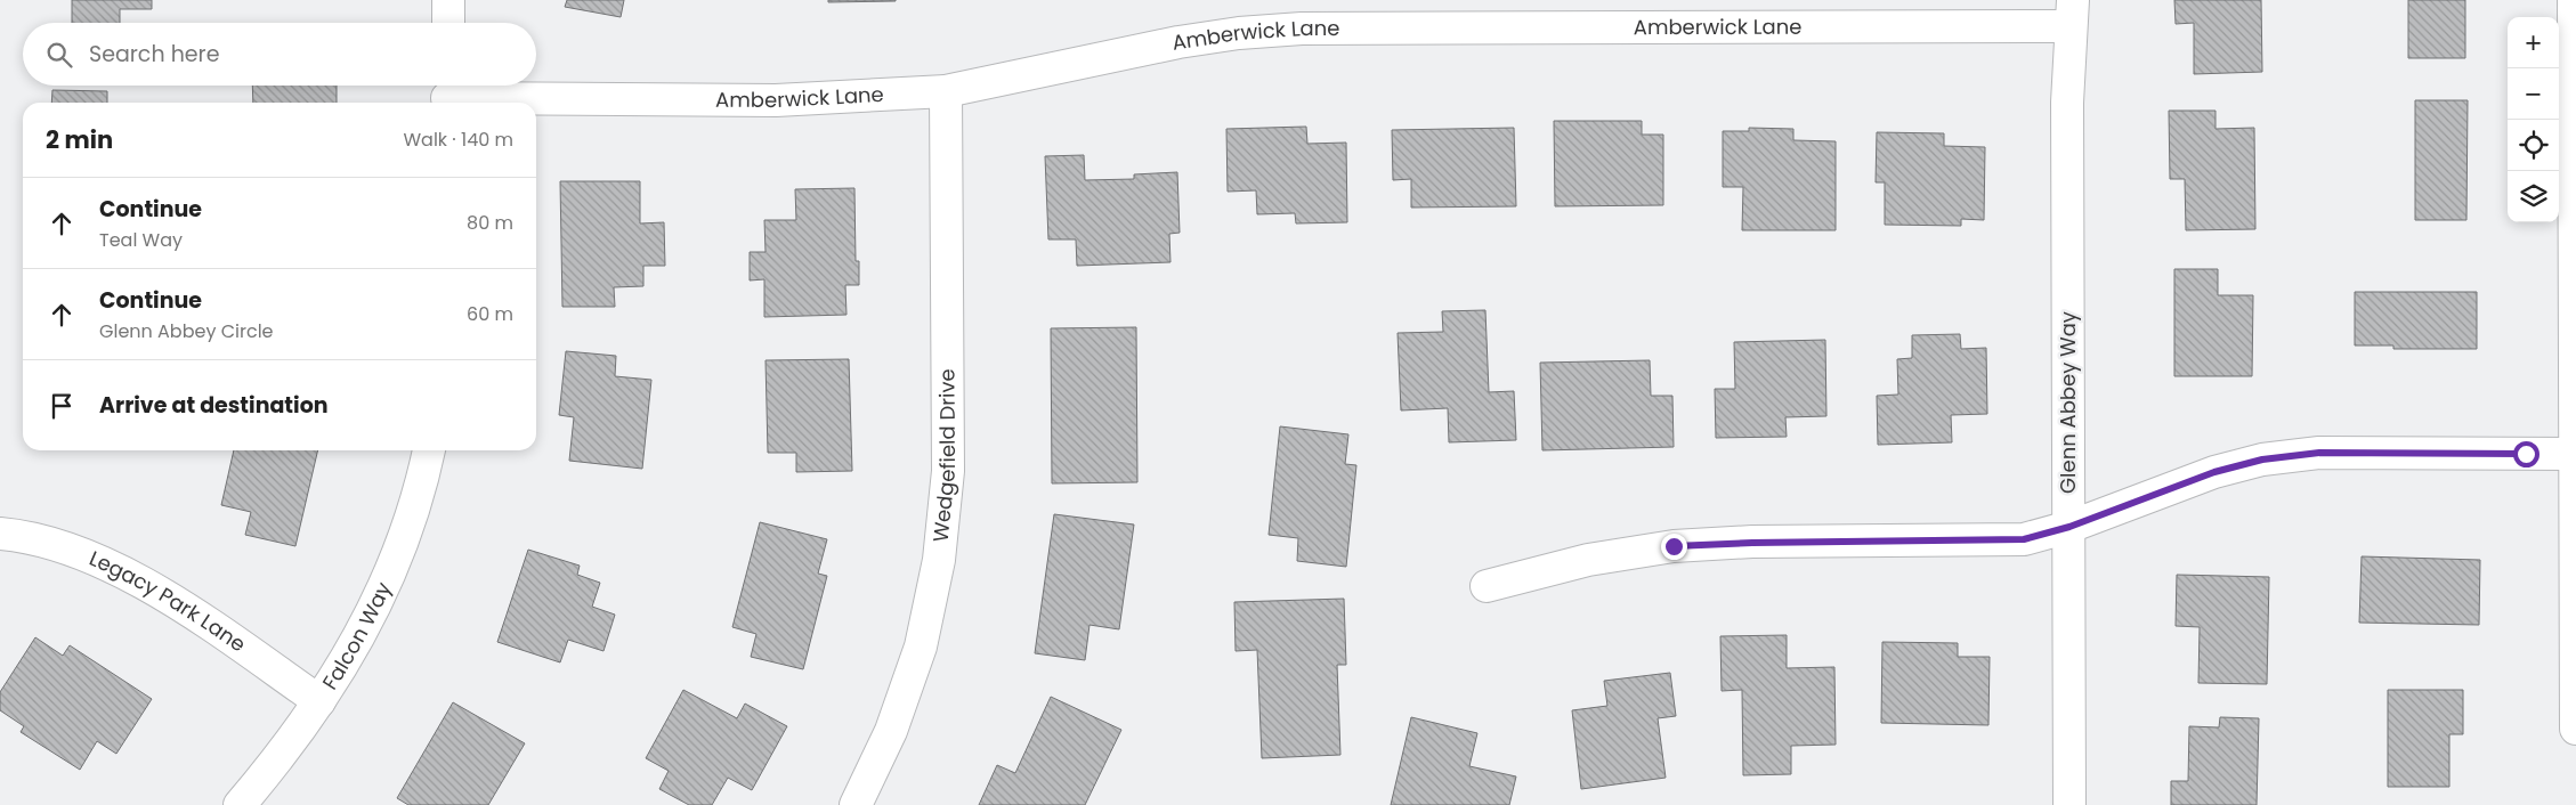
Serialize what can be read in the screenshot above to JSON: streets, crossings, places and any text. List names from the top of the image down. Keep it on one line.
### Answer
{"streets":{"street":["Amberwick Lane","Glenn Abbey Way","Wedgefield Drive","Legacy Park Lane","Falcon Way"]},"crossings":[["Amberwick Lane","Glenn Abbey Way"],["Amberwick Lane","Wedgefield Drive"],["Legacy Park Lane","Falcon Way"]],"page":{"map_buttons":["+","−"],"search":"Search here","heading":["2 min","Walk · 140 m"],"list":[["Continue","Teal Way","80 m"],["Continue","Glenn Abbey Circle","60 m"],"Arrive at destination"]}}
